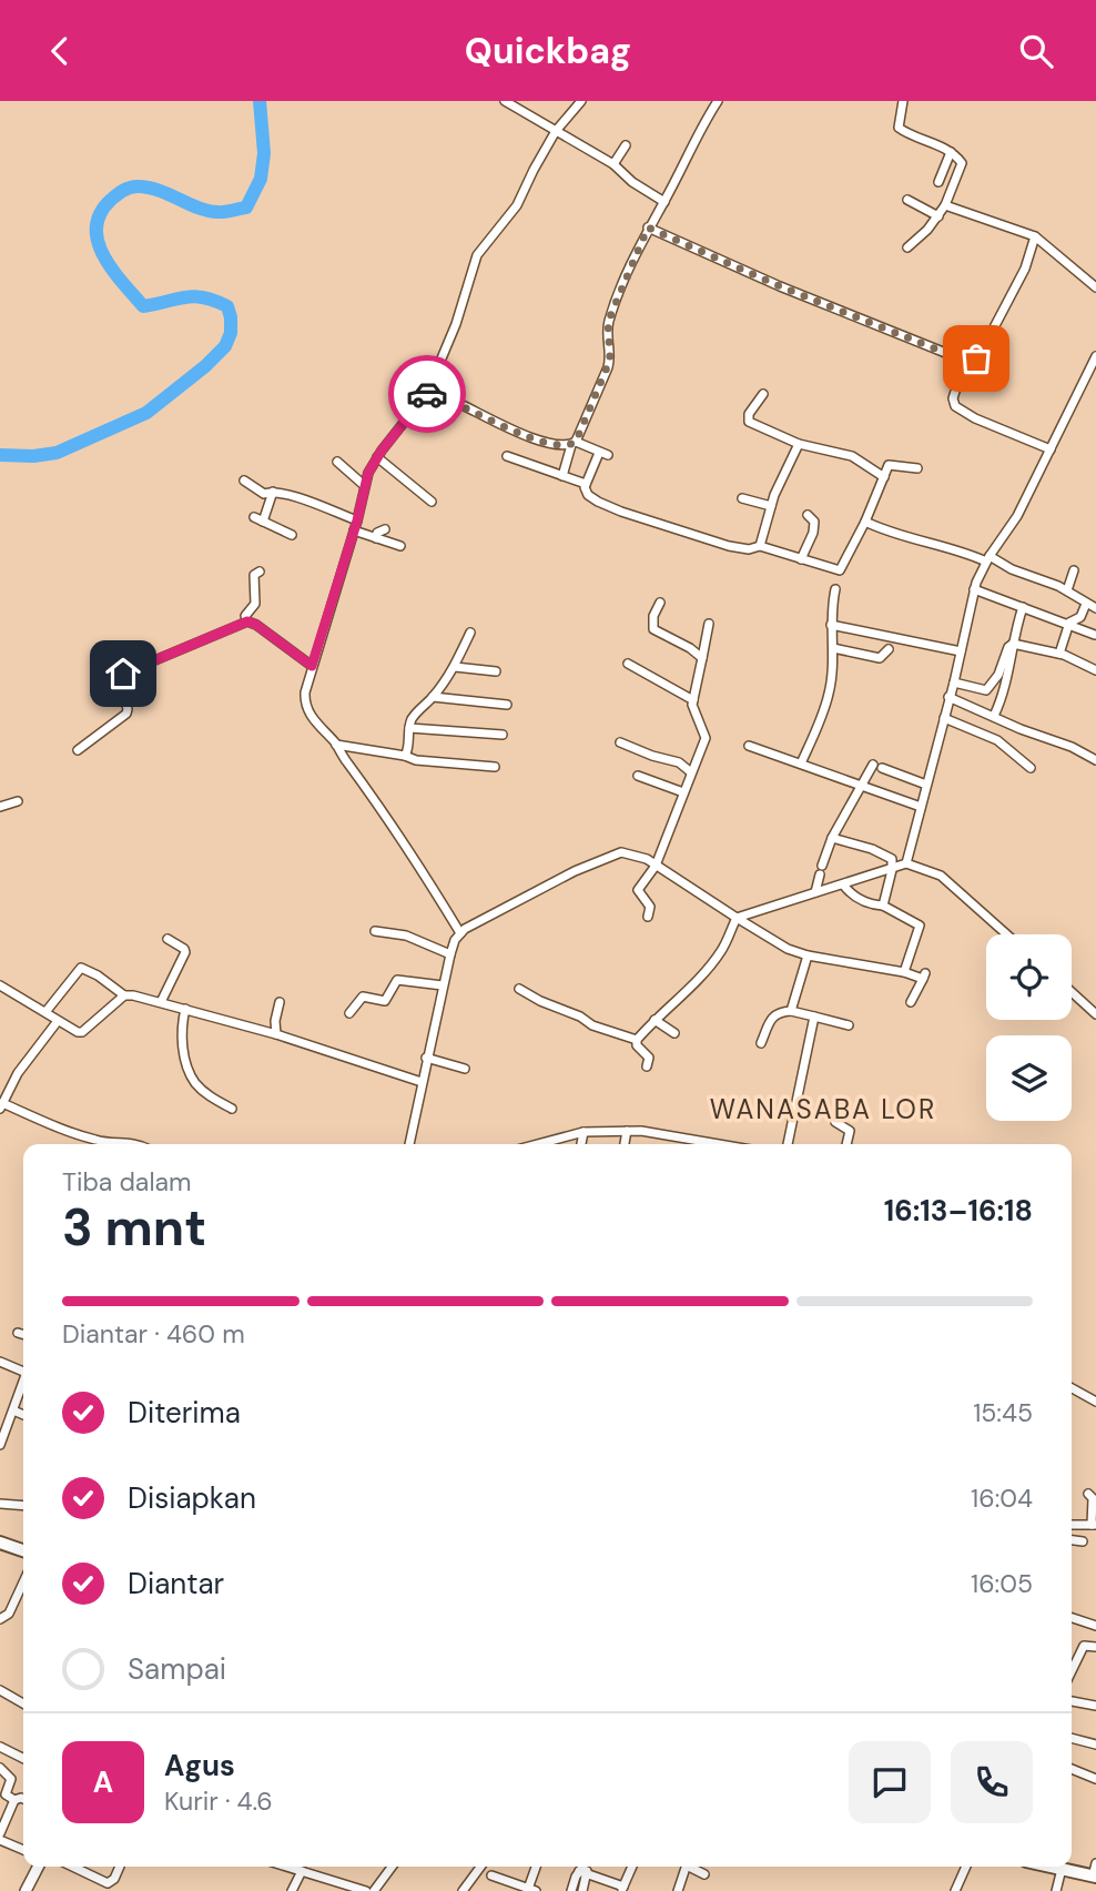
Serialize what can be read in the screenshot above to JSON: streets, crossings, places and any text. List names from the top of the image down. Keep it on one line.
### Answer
{"districts":["WANASABA LOR"],"page":{"header":"Quickbag","heading":["3 mnt","Tiba dalam","16:13–16:18"],"panel":["Agus","Kurir · 4.6"],"bar":"Diantar · 460 m","list":[["Diterima","15:45"],["Disiapkan","16:04"],["Diantar","16:05"],"Sampai"],"round":"A"}}
